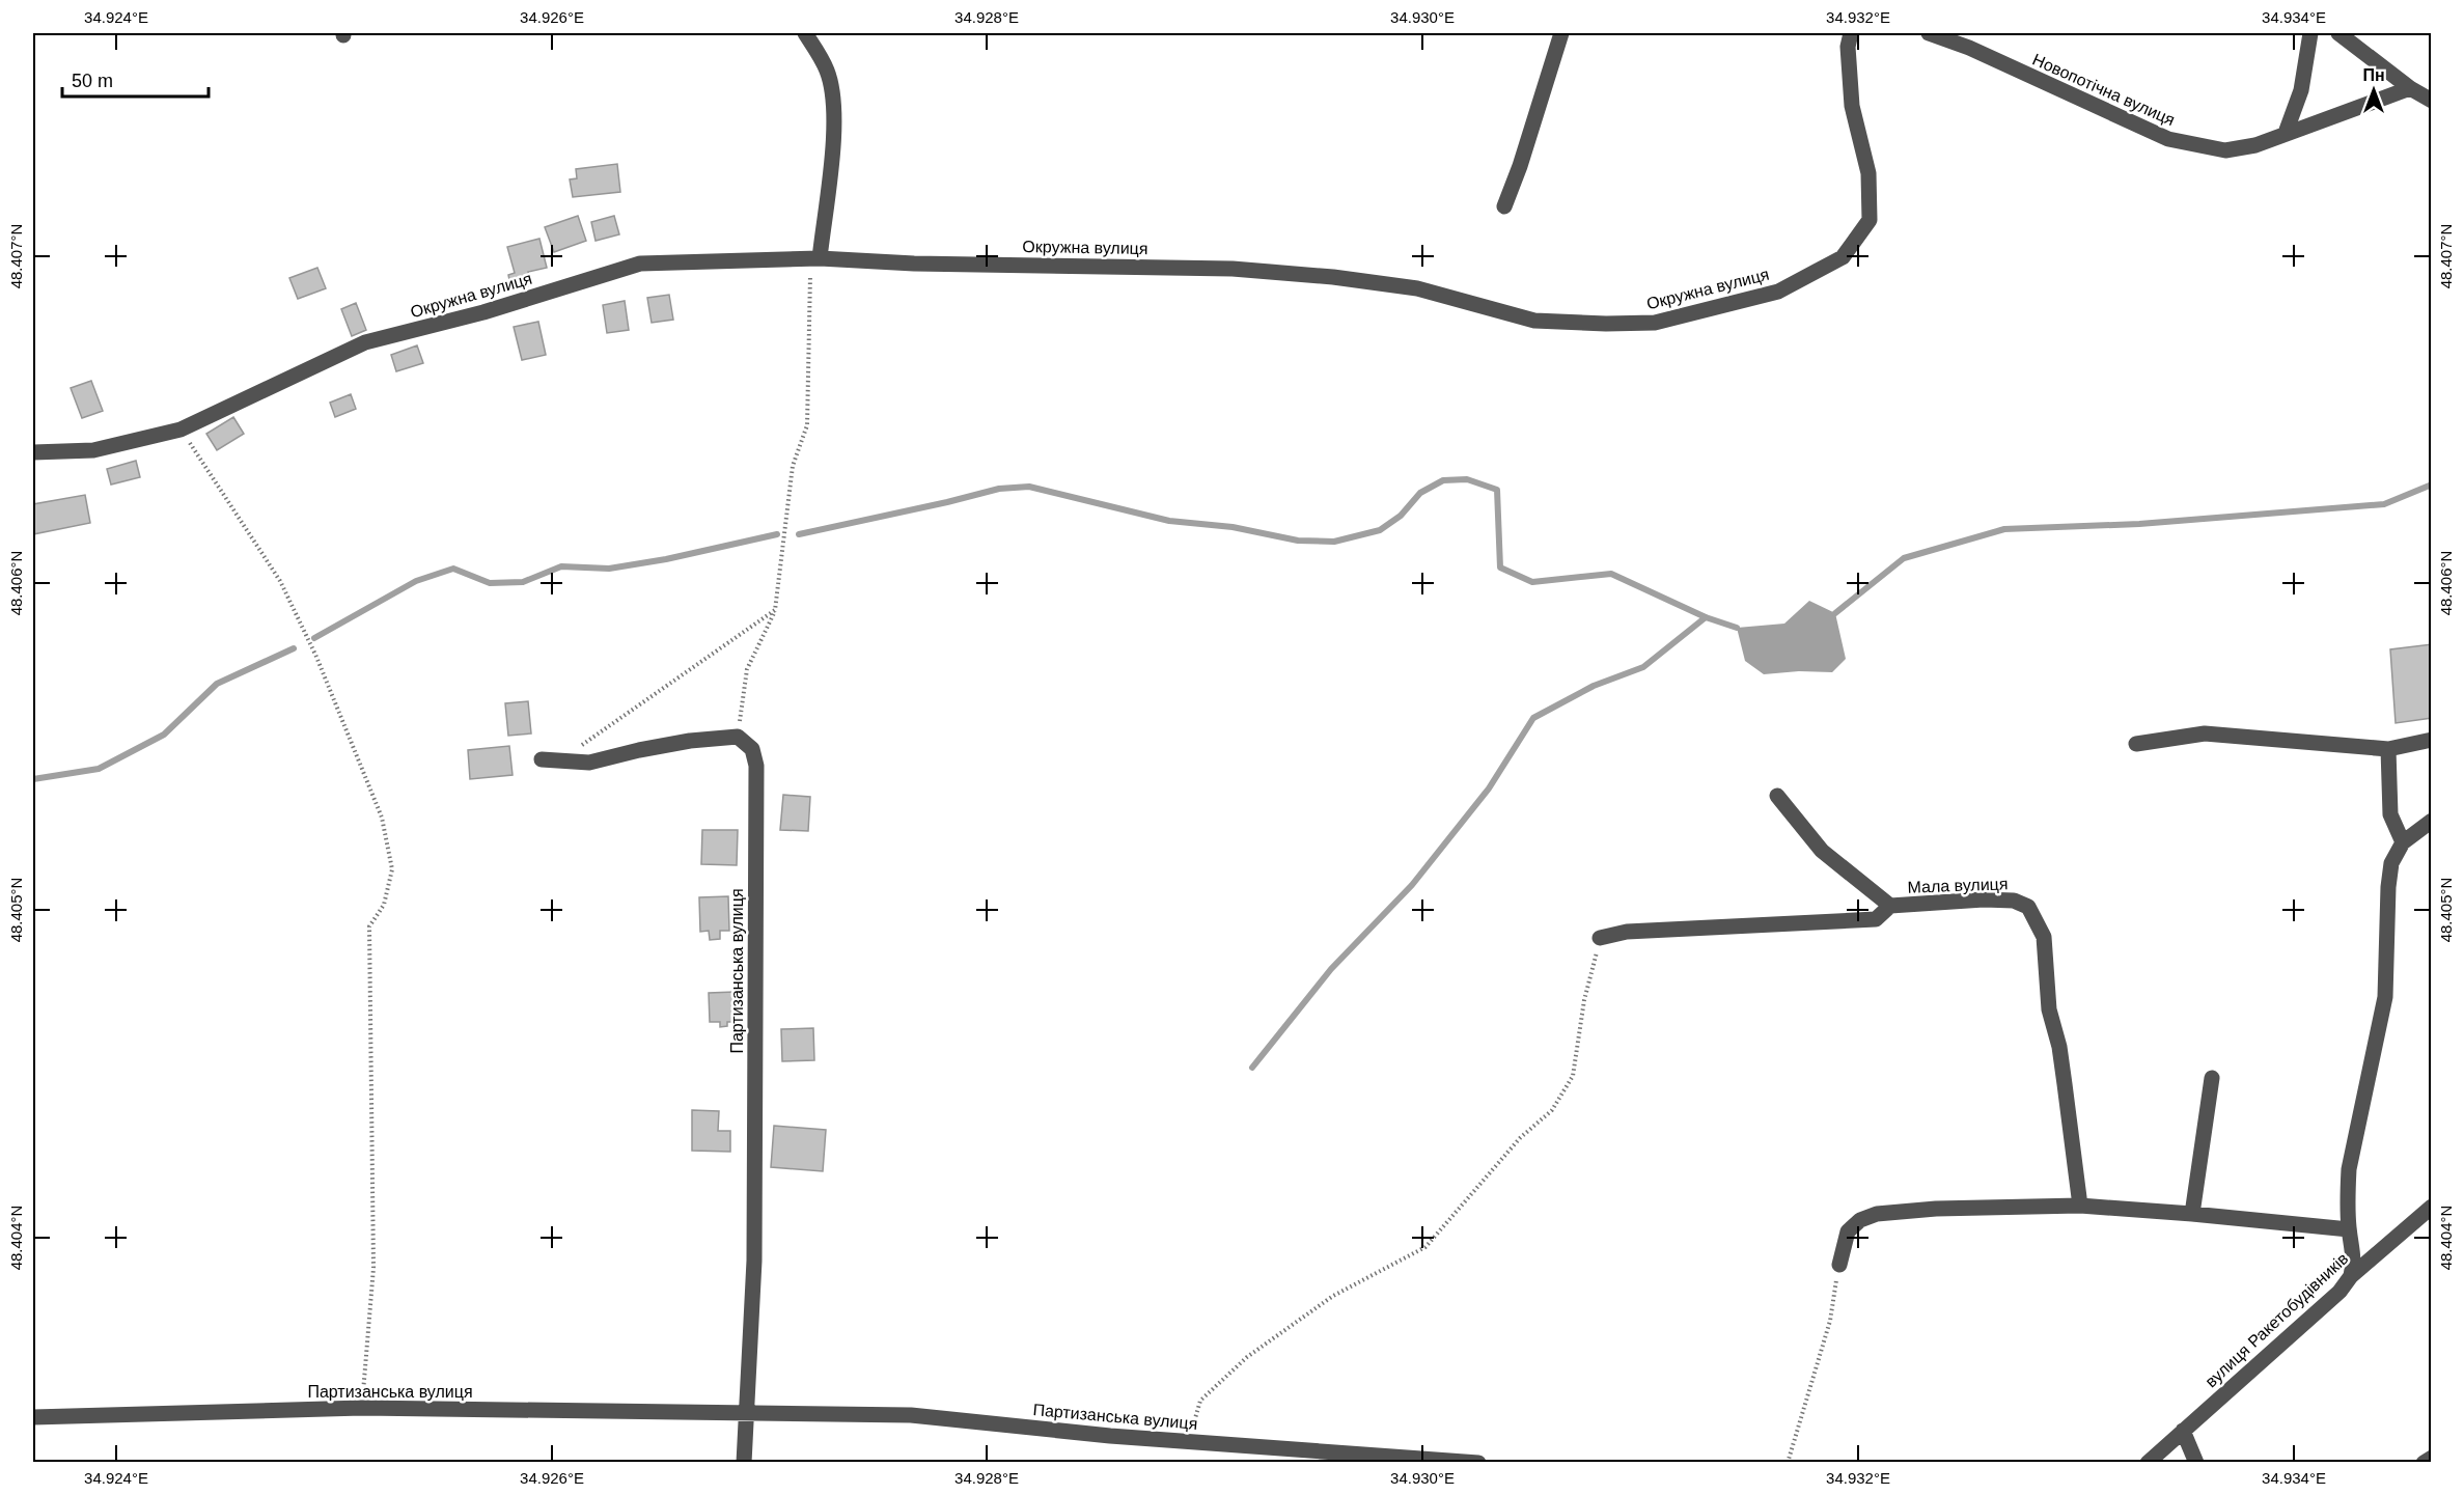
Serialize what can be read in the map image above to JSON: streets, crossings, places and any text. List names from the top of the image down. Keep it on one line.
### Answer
{"streets":{"street":["Новопотічна вулиця","Окружна вулиця","Мала вулиця","Партизанська вулиця","вулиця Ракетобудівників"]},"scale_bar":"50 m","north":"top","coordinates":["34.924°E","34.926°E","34.928°E","34.930°E","34.932°E","34.934°E","48.407°N","48.406°N","48.405°N","48.404°N"]}
